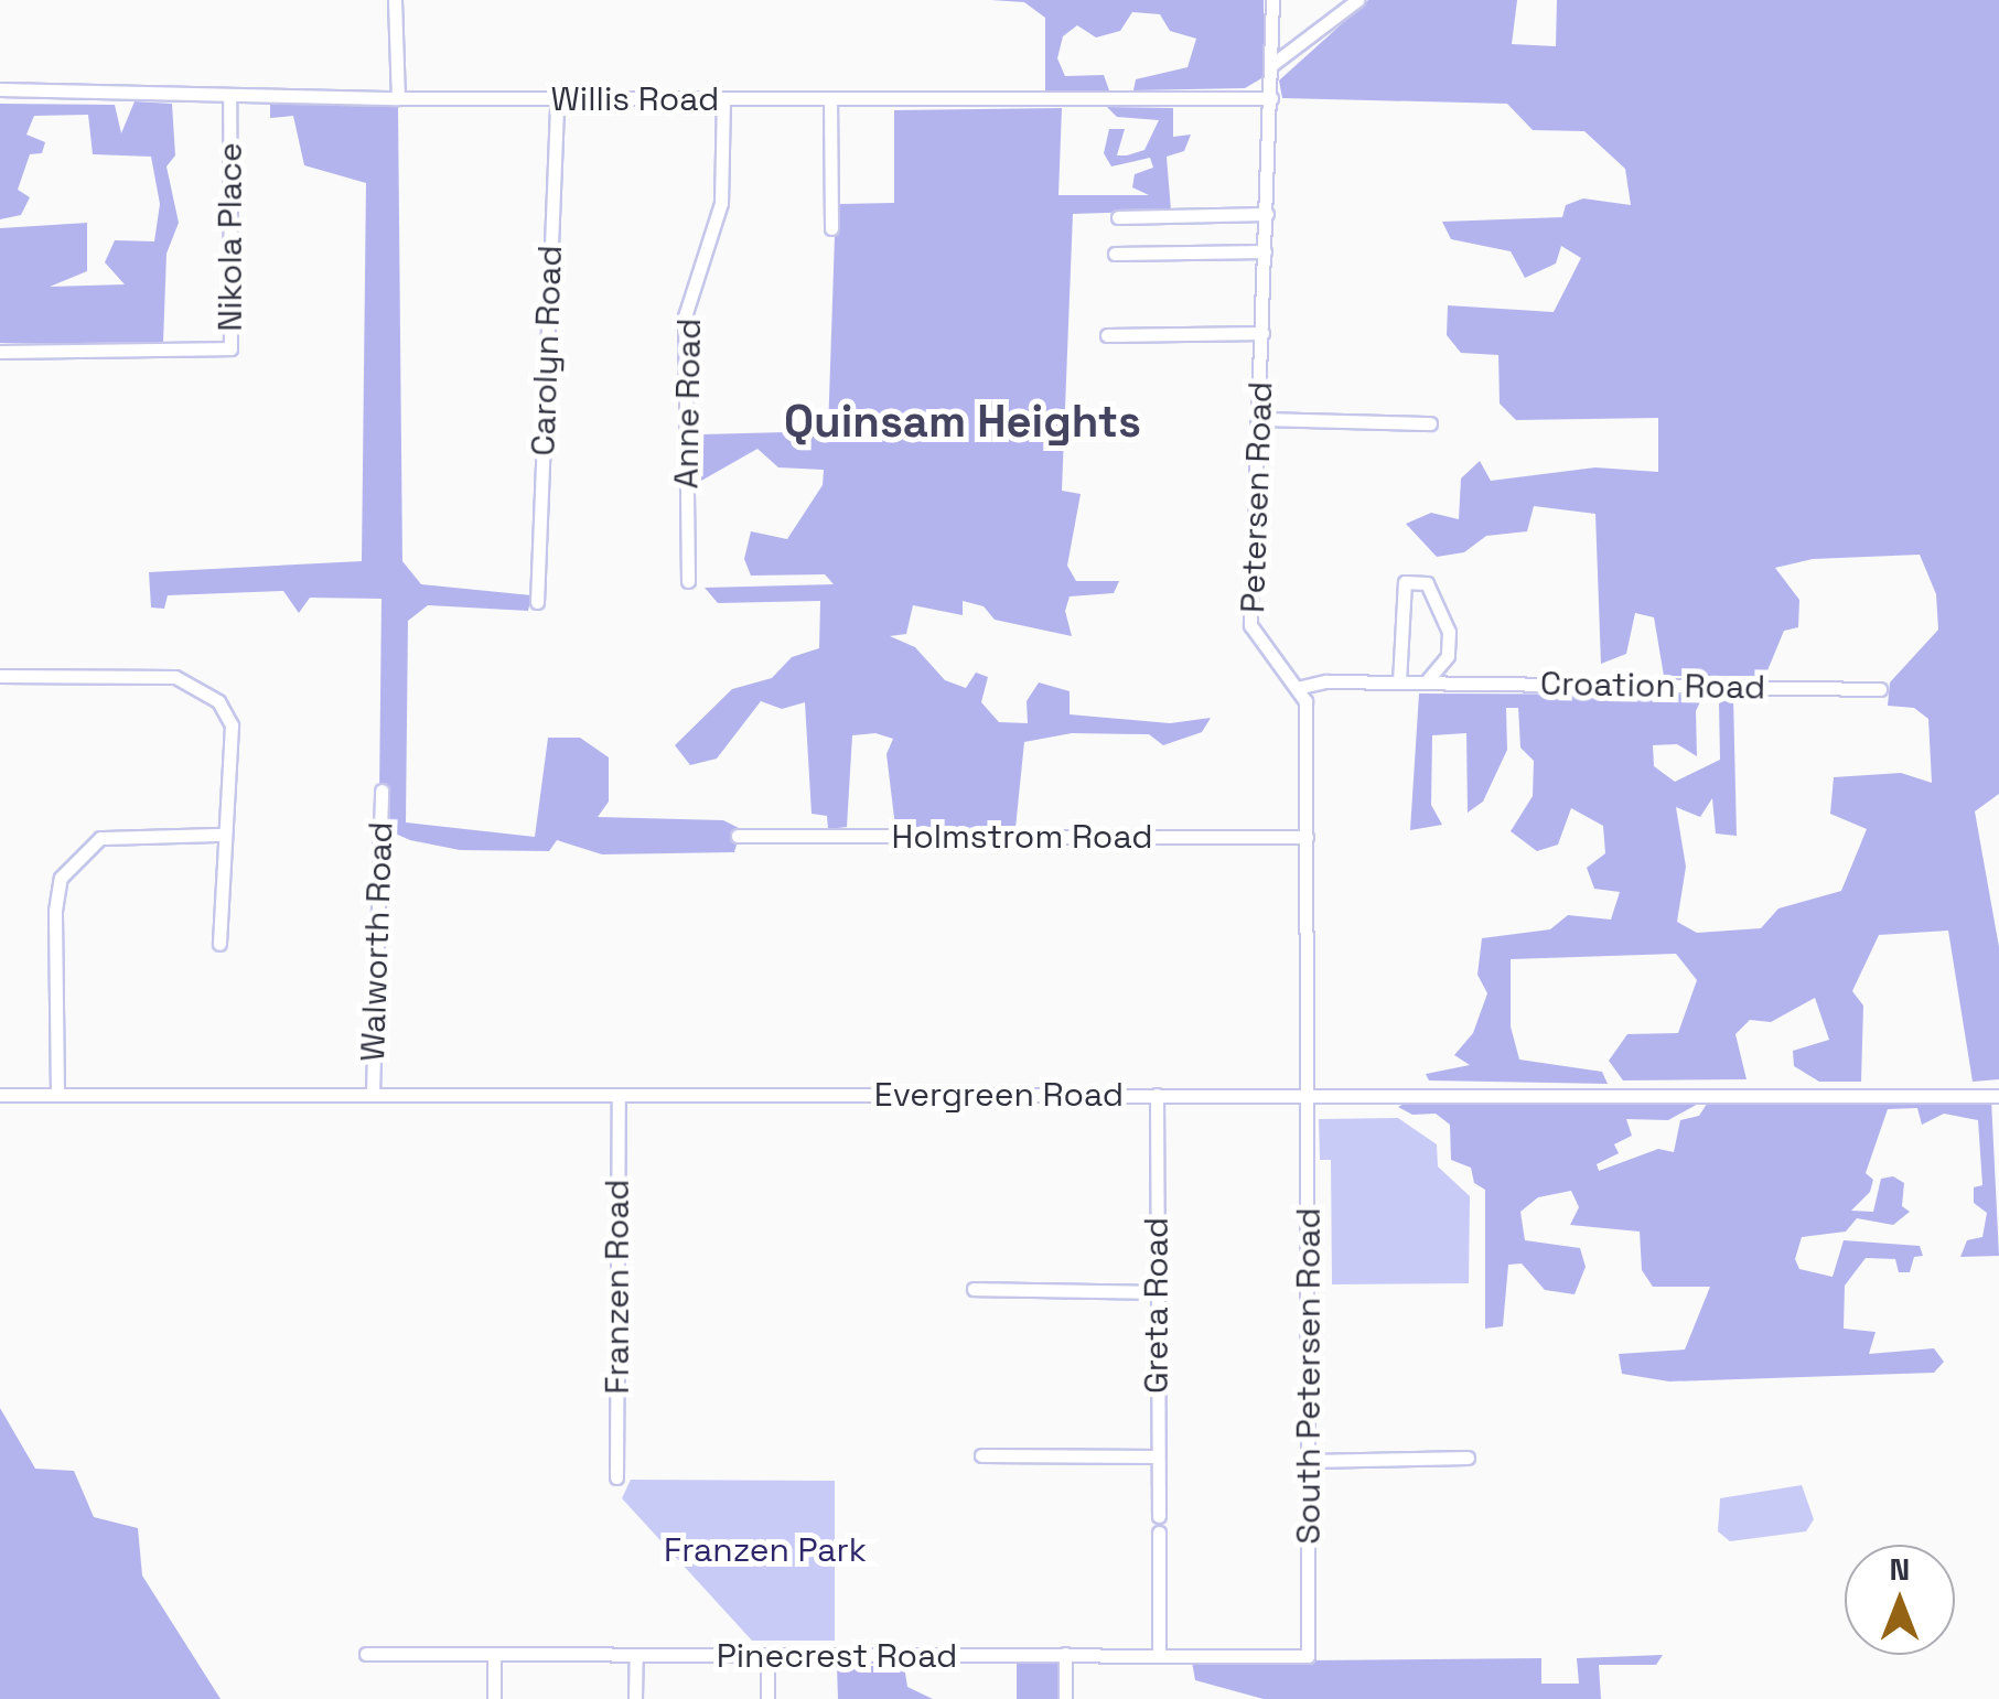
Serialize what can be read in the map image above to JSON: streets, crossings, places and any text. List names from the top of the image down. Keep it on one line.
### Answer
{"streets":{"street":["Willis Road","Nikola Place","Carolyn Road","Anne Road","Petersen Road","Croation Road","Holmstrom Road","Walworth Road","Evergreen Road","Franzen Road","Greta Road","South Petersen Road","Pinecrest Road"]},"crossings":[["Willis Road","Nikola Place"],["Willis Road","Carolyn Road"],["Willis Road","Anne Road"],["Willis Road","Petersen Road"],["Petersen Road","Croation Road"],["Petersen Road","Holmstrom Road"],["Petersen Road","Evergreen Road"],["Petersen Road","South Petersen Road"],["Walworth Road","Evergreen Road"],["Evergreen Road","Franzen Road"],["Evergreen Road","Greta Road"],["Evergreen Road","South Petersen Road"],["South Petersen Road","Pinecrest Road"]],"districts":["Quinsam Heights"],"parks":["Franzen Park"],"north":"top"}
